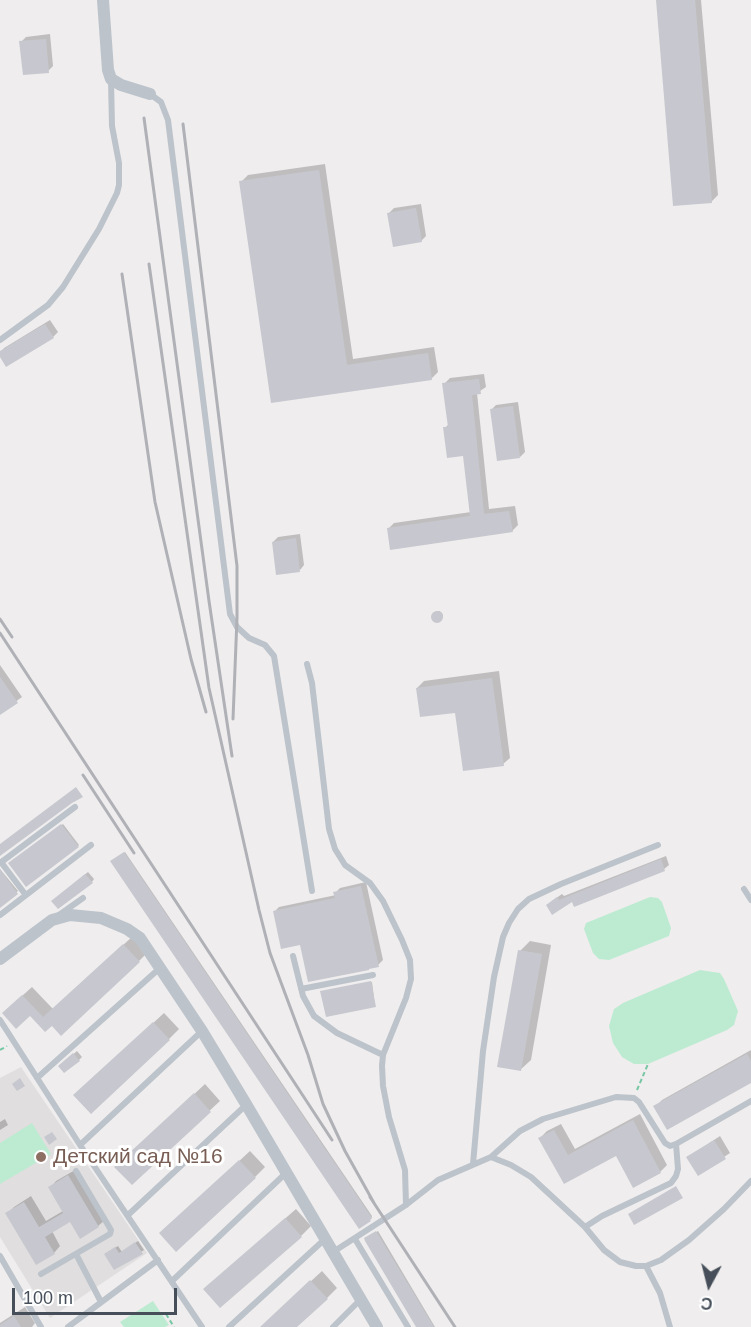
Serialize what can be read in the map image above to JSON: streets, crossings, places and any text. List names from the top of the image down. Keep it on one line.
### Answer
{"places":["Детский сад №16"],"scale_bar":"100 m","north":"bottom"}
